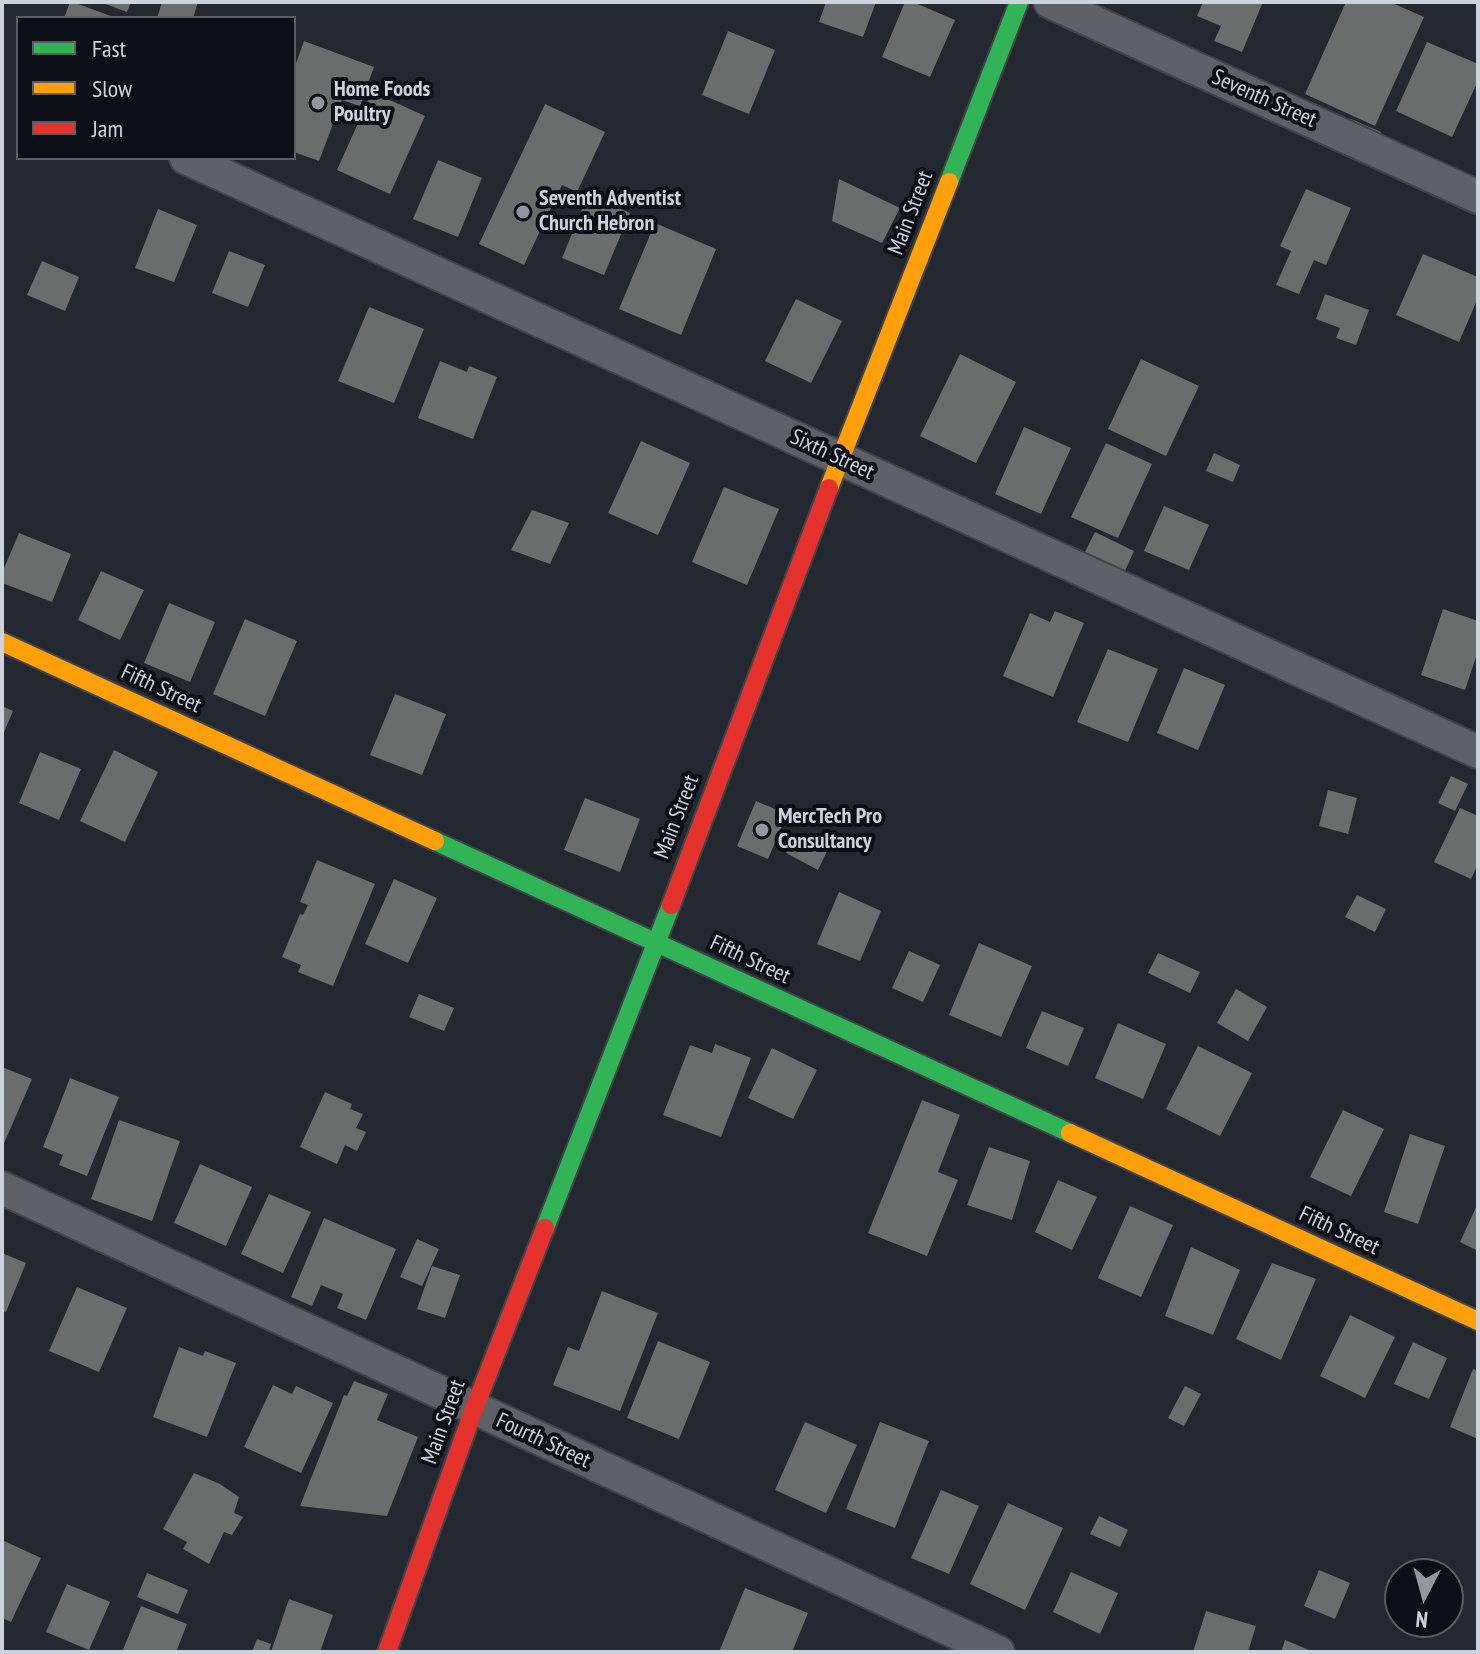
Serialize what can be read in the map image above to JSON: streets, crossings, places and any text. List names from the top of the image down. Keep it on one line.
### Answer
{"streets":{"street":["Seventh Street","Main Street","Sixth Street","Fifth Street","Fourth Street"]},"crossings":[["Main Street","Sixth Street"],["Main Street","Fifth Street"],["Main Street","Fourth Street"]],"places":["Home Foods Poultry","Seventh Adventist Church Hebron","MercTech Pro Consultancy"],"legend":["Fast","Slow","Jam"],"north":"bottom"}
